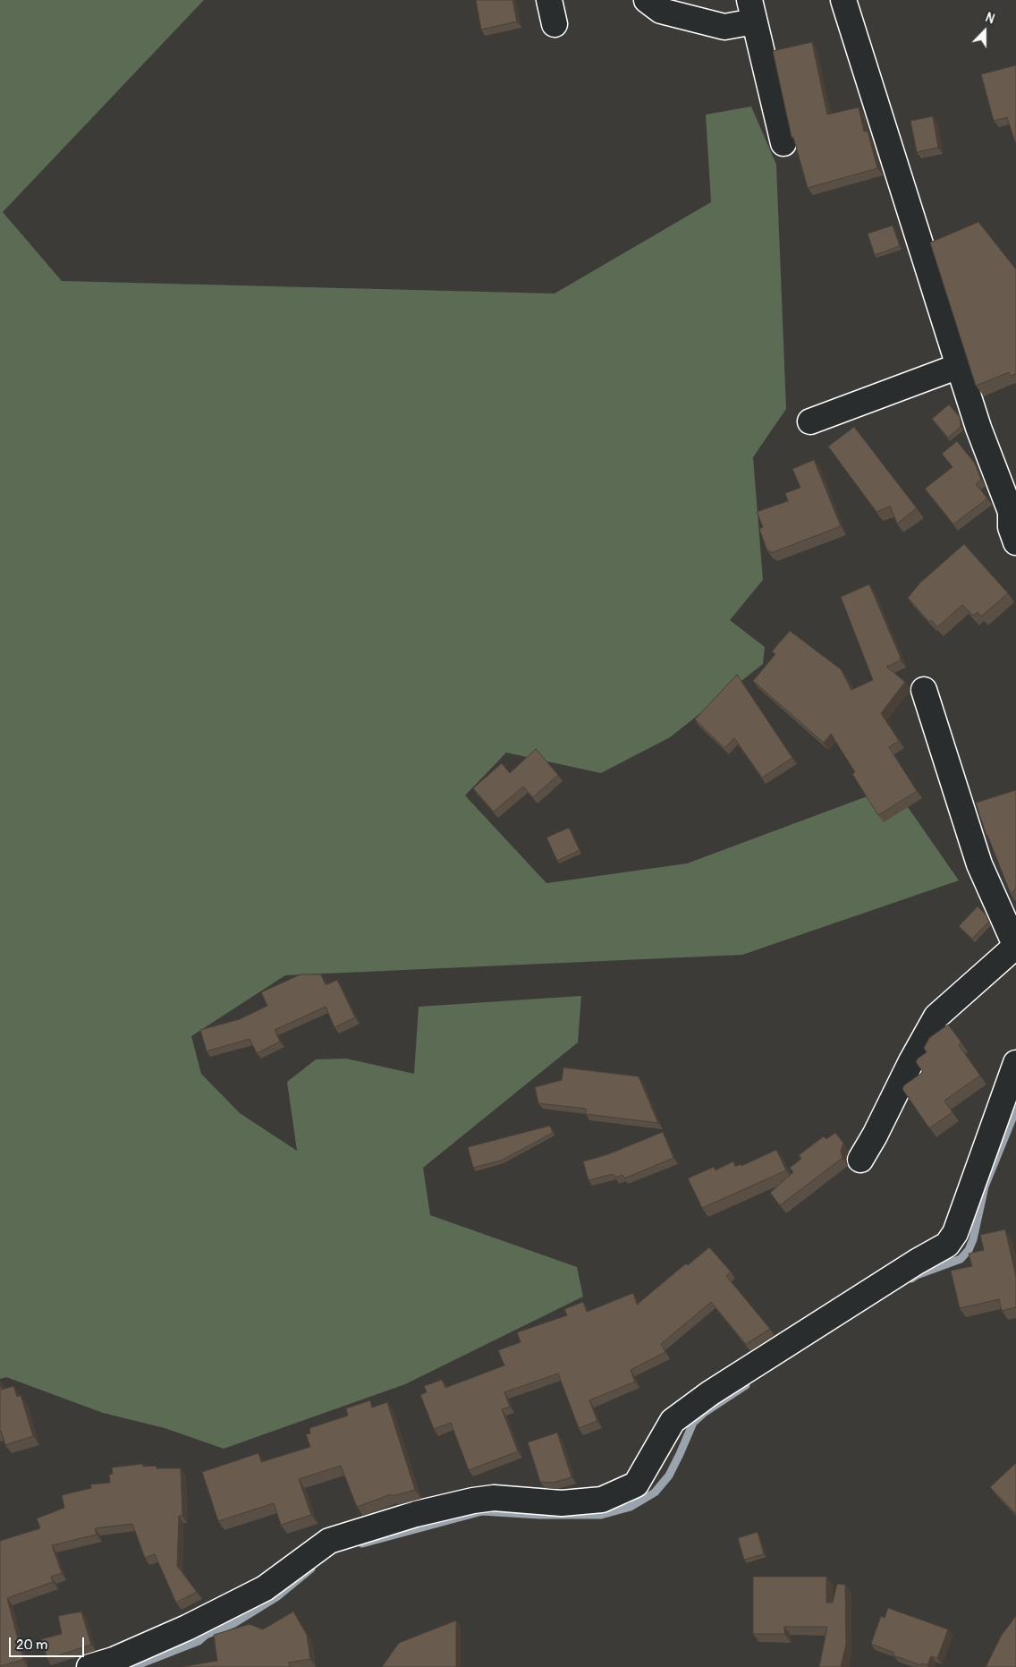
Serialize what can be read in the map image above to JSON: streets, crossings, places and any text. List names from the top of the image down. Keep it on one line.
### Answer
{"scale_bar":"20 m","north":"top"}
